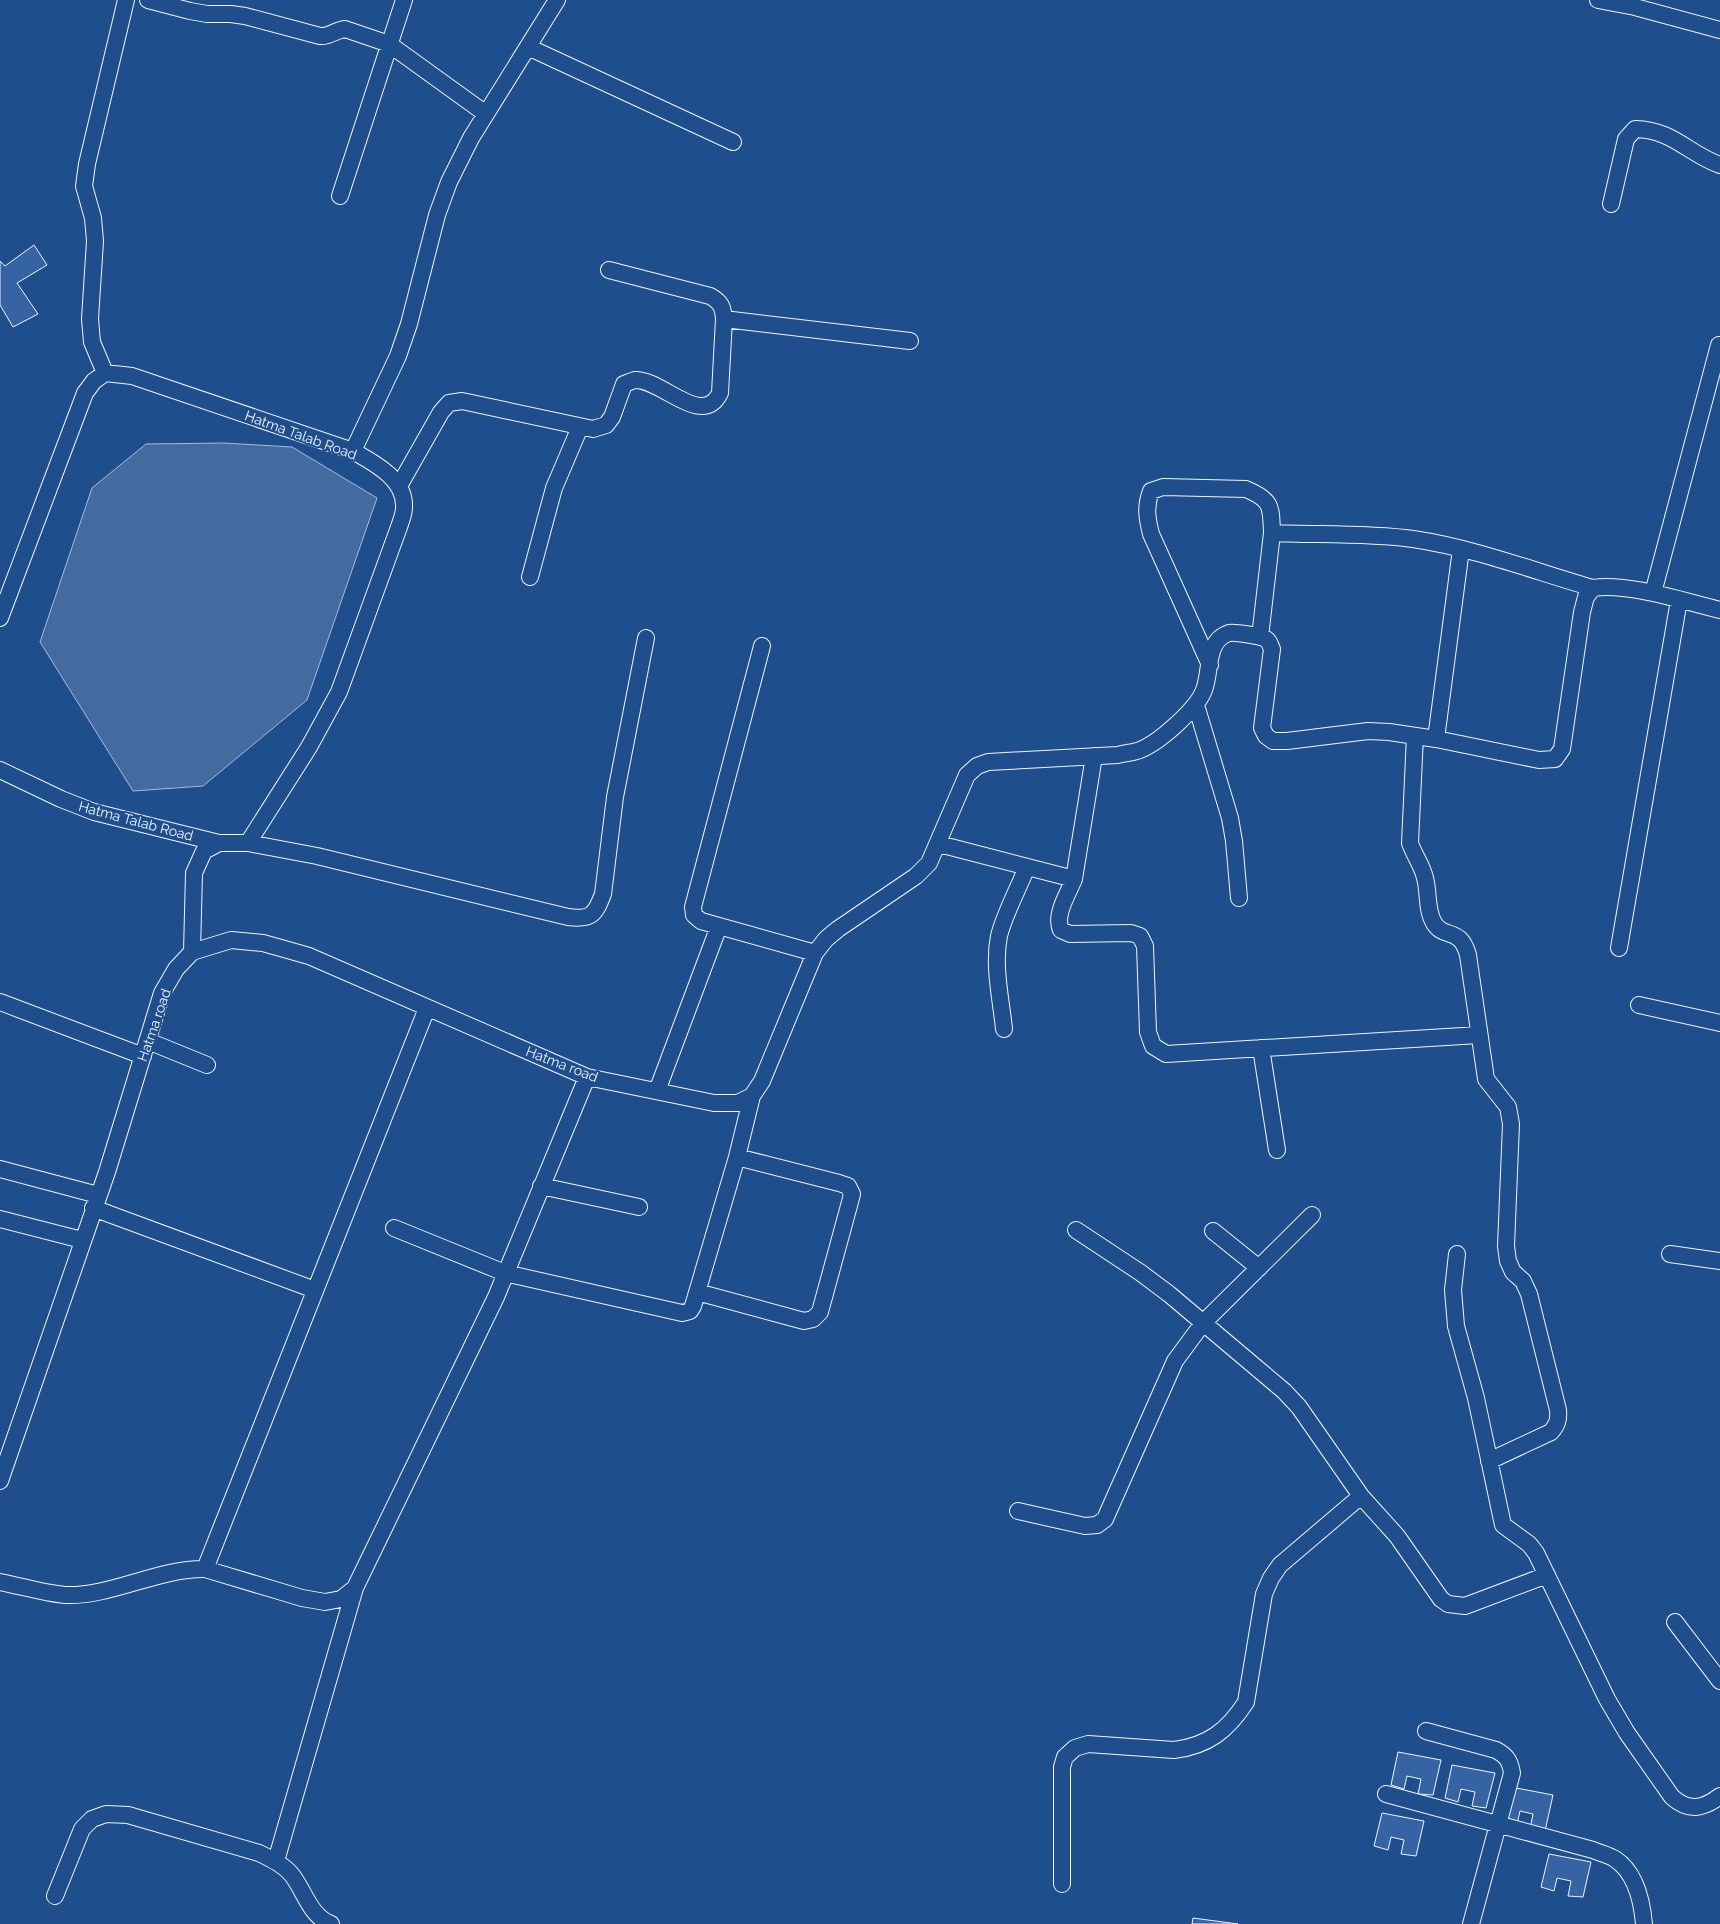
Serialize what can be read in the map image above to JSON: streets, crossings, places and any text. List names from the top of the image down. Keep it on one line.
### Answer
{"streets":{"street":["Hatma Talab Road","Hatma road"]},"crossings":[["Hatma Talab Road","Hatma road"]]}
